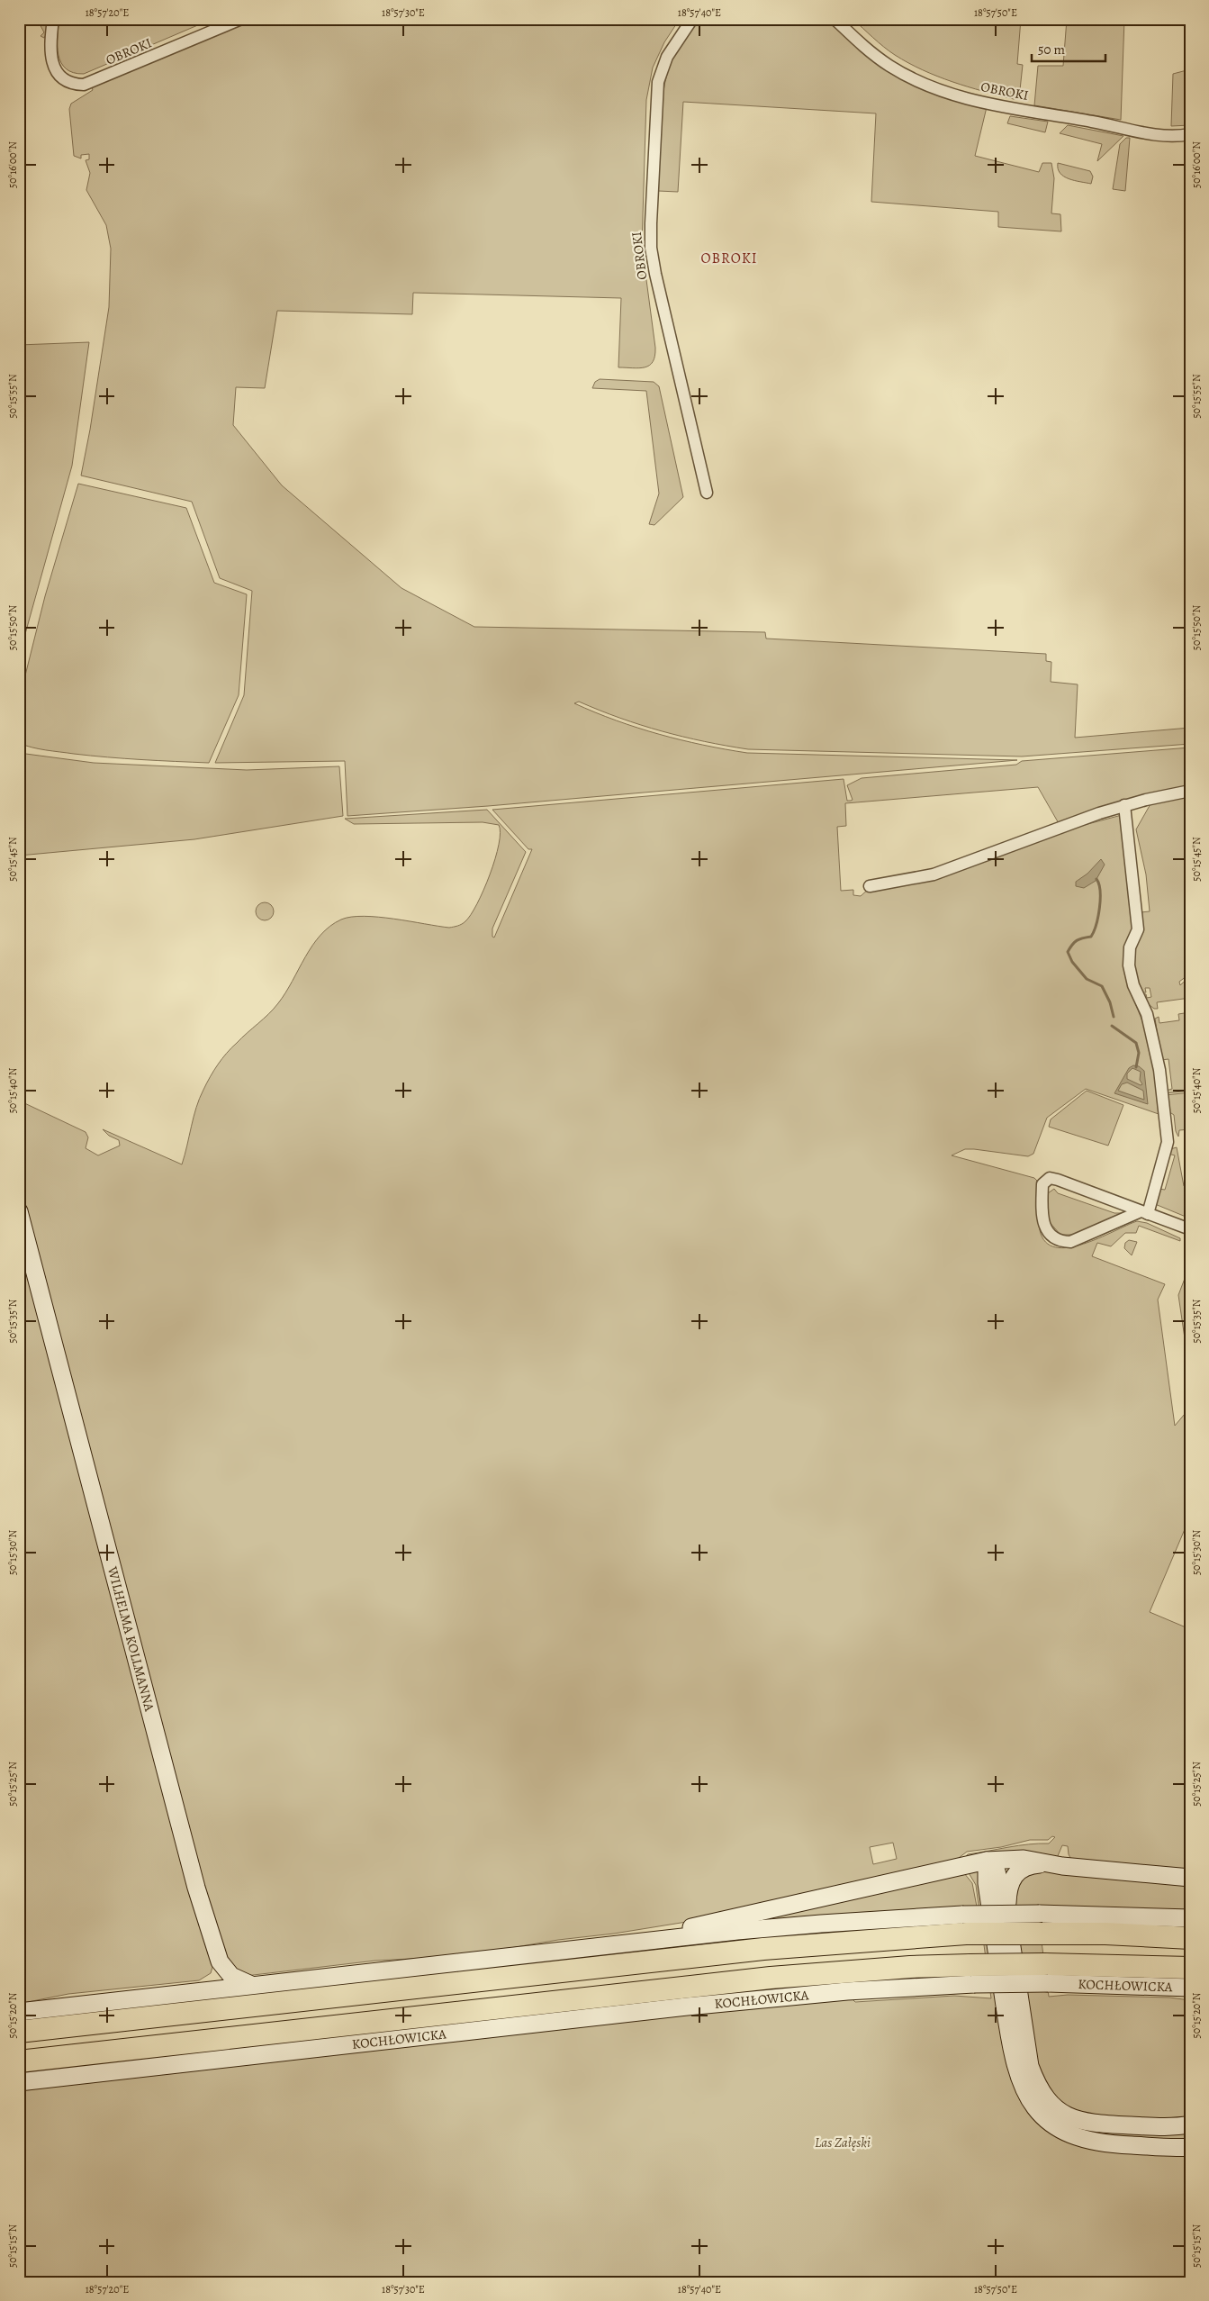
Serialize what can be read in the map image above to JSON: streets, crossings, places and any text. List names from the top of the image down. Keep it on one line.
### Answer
{"streets":{"street":["OBROKI","WILHELMA KOLLMANNA","KOCHŁOWICKA"]},"districts":["OBROKI"],"parks":["Las Załęski"],"scale_bar":"50 m","coordinates":["18°57'20\"E","18°57'30\"E","18°57'40\"E","18°57'50\"E","50°16'00\"N","50°15'55\"N","50°15'50\"N","50°15'45\"N","50°15'40\"N","50°15'35\"N","50°15'30\"N","50°15'25\"N","50°15'20\"N","50°15'15\"N"]}
